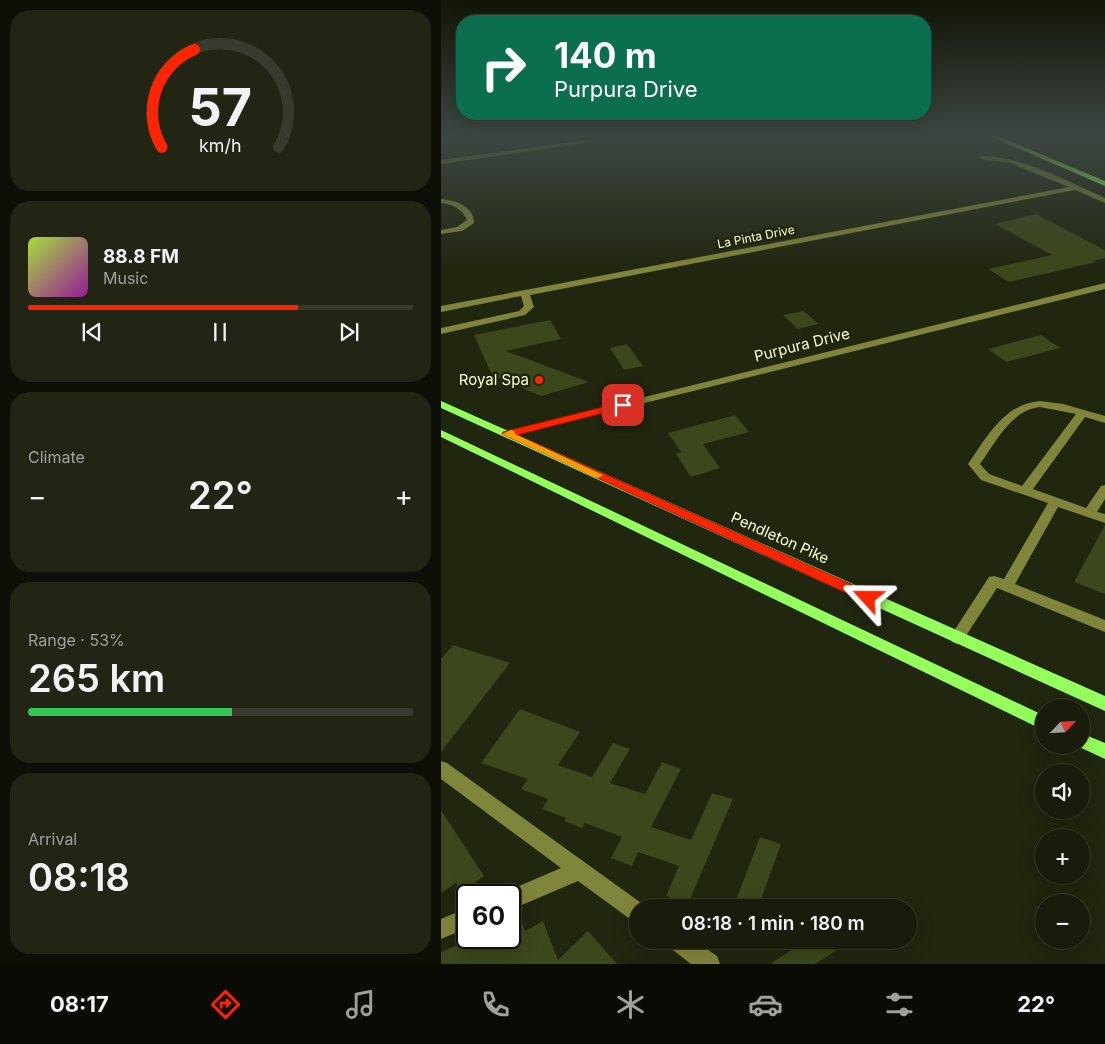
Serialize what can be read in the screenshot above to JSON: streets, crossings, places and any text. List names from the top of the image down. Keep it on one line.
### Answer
{"streets":{"main road":["Pendleton Pike"],"street":["La Pinta Drive","Purpura Drive"]},"crossings":[["Purpura Drive","Pendleton Pike"]],"places":["Royal Spa"],"north":"top right","page":{"turn":["140 m","Purpura Drive"],"song":["88.8 FM","Music"],"tile":["Climate",["Range · 53%","265 km"],["Arrival","08:18"]],"heat":["−","22°","+"],"map_buttons":["+","−"],"limit":"60","trip":"08:18 · 1 min · 180 m","tabs":["08:17","22°"],"gauge":["57","km/h"]}}
